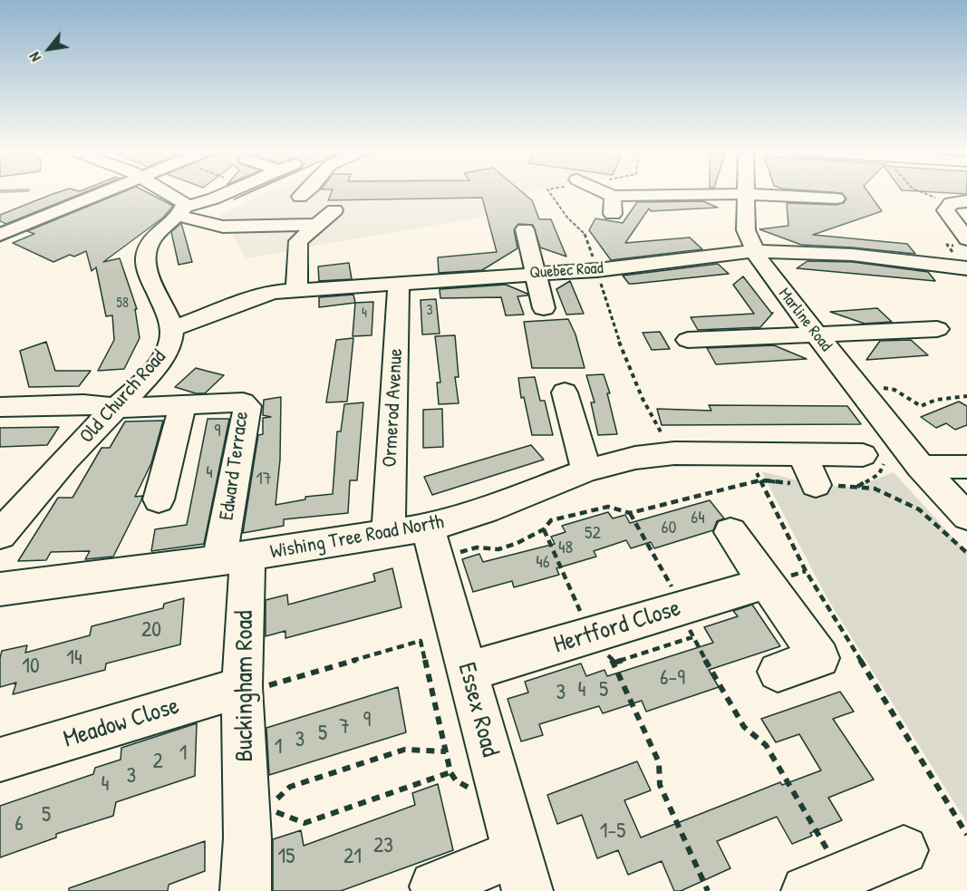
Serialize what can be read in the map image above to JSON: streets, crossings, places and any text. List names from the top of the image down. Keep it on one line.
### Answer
{"streets":{"street":["Quebec Road","Marline Road","Old Church Road","Ormerod Avenue","Edward Terrace","Wishing Tree Road North","Hertford Close","Buckingham Road","Essex Road","Meadow Close"]},"crossings":[["Quebec Road","Marline Road"],["Quebec Road","Old Church Road"],["Quebec Road","Ormerod Avenue"],["Old Church Road","Edward Terrace"],["Ormerod Avenue","Wishing Tree Road North"],["Ormerod Avenue","Essex Road"],["Edward Terrace","Wishing Tree Road North"],["Edward Terrace","Buckingham Road"],["Wishing Tree Road North","Buckingham Road"],["Wishing Tree Road North","Essex Road"],["Hertford Close","Essex Road"],["Buckingham Road","Meadow Close"]],"house_numbers":["58","3","4","9","4","17","64","60","52","48","46","20","14","10","6-9","4","5","3","9","7","5","3","1","1","2","3","4","5","6","1-5","23","15","21"],"north":"bottom left"}
